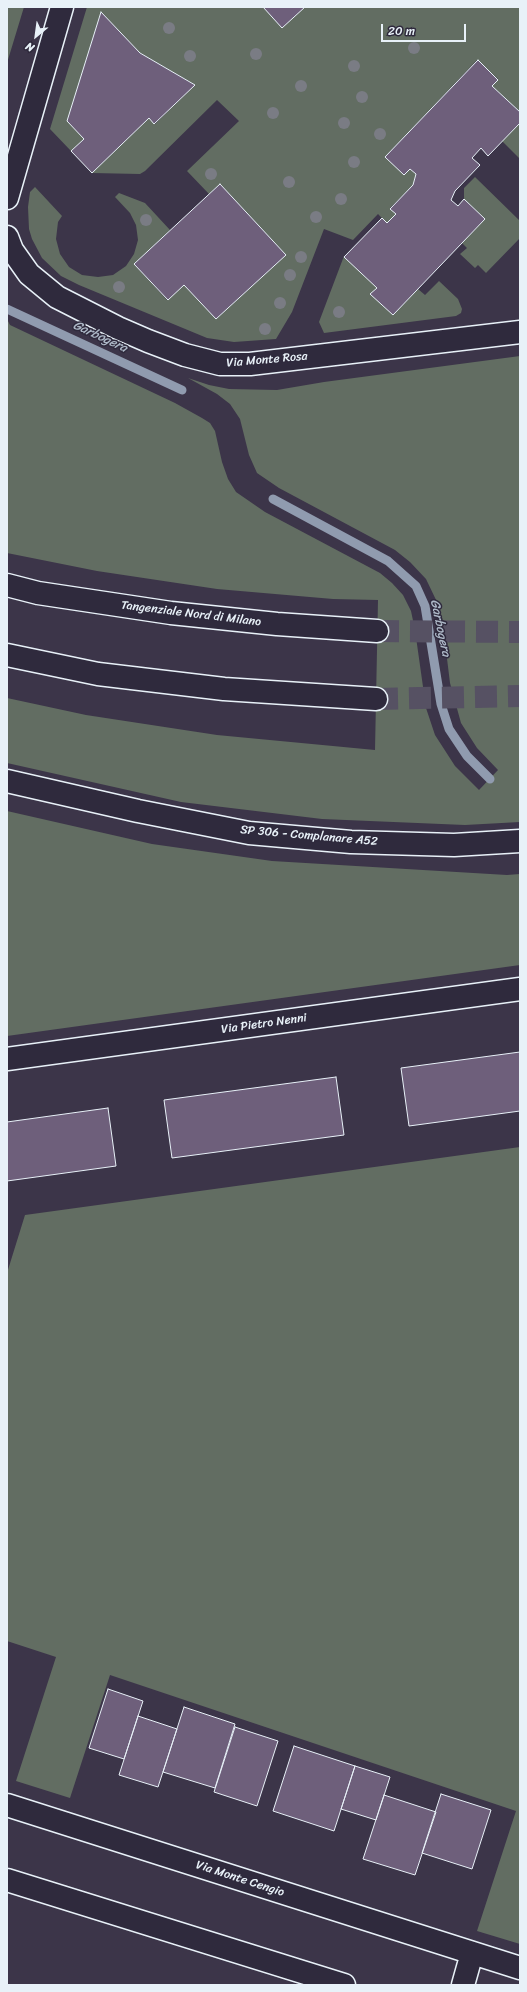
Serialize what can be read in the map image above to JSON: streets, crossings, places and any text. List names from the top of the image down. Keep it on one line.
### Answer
{"streets":{"main road":["Via Monte Rosa","Tangenziale Nord di Milano","SP 306 - Complanare A52","Via Pietro Nenni","Via Monte Cengio"]},"water":["Garbogera"],"scale_bar":"20 m","north":"bottom left"}
